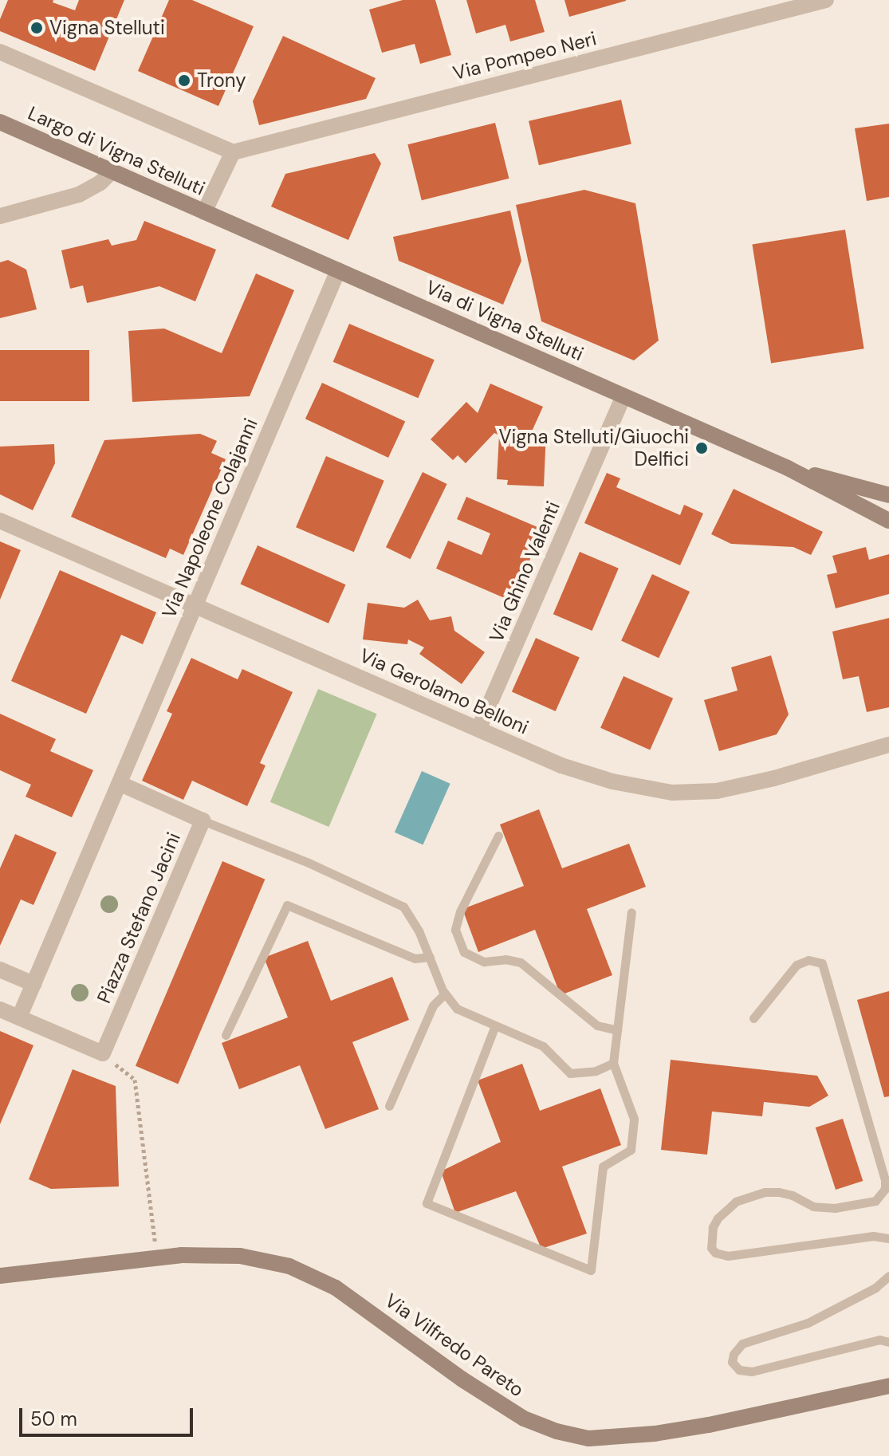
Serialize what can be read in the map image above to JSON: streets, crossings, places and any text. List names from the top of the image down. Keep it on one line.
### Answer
{"streets":{"main road":["Largo di Vigna Stelluti","Via di Vigna Stelluti","Via Vilfredo Pareto"],"street":["Via Pompeo Neri","Via Napoleone Colajanni","Via Ghino Valenti","Via Gerolamo Belloni","Piazza Stefano Jacini"]},"crossings":[["Via Pompeo Neri","Largo di Vigna Stelluti"],["Largo di Vigna Stelluti","Via di Vigna Stelluti"],["Via di Vigna Stelluti","Via Napoleone Colajanni"],["Via di Vigna Stelluti","Via Ghino Valenti"],["Via Napoleone Colajanni","Via Gerolamo Belloni"],["Via Napoleone Colajanni","Piazza Stefano Jacini"],["Via Ghino Valenti","Via Gerolamo Belloni"]],"places":["Vigna Stelluti","Trony","Vigna Stelluti/Giuochi Delfici"],"scale_bar":"50 m"}
